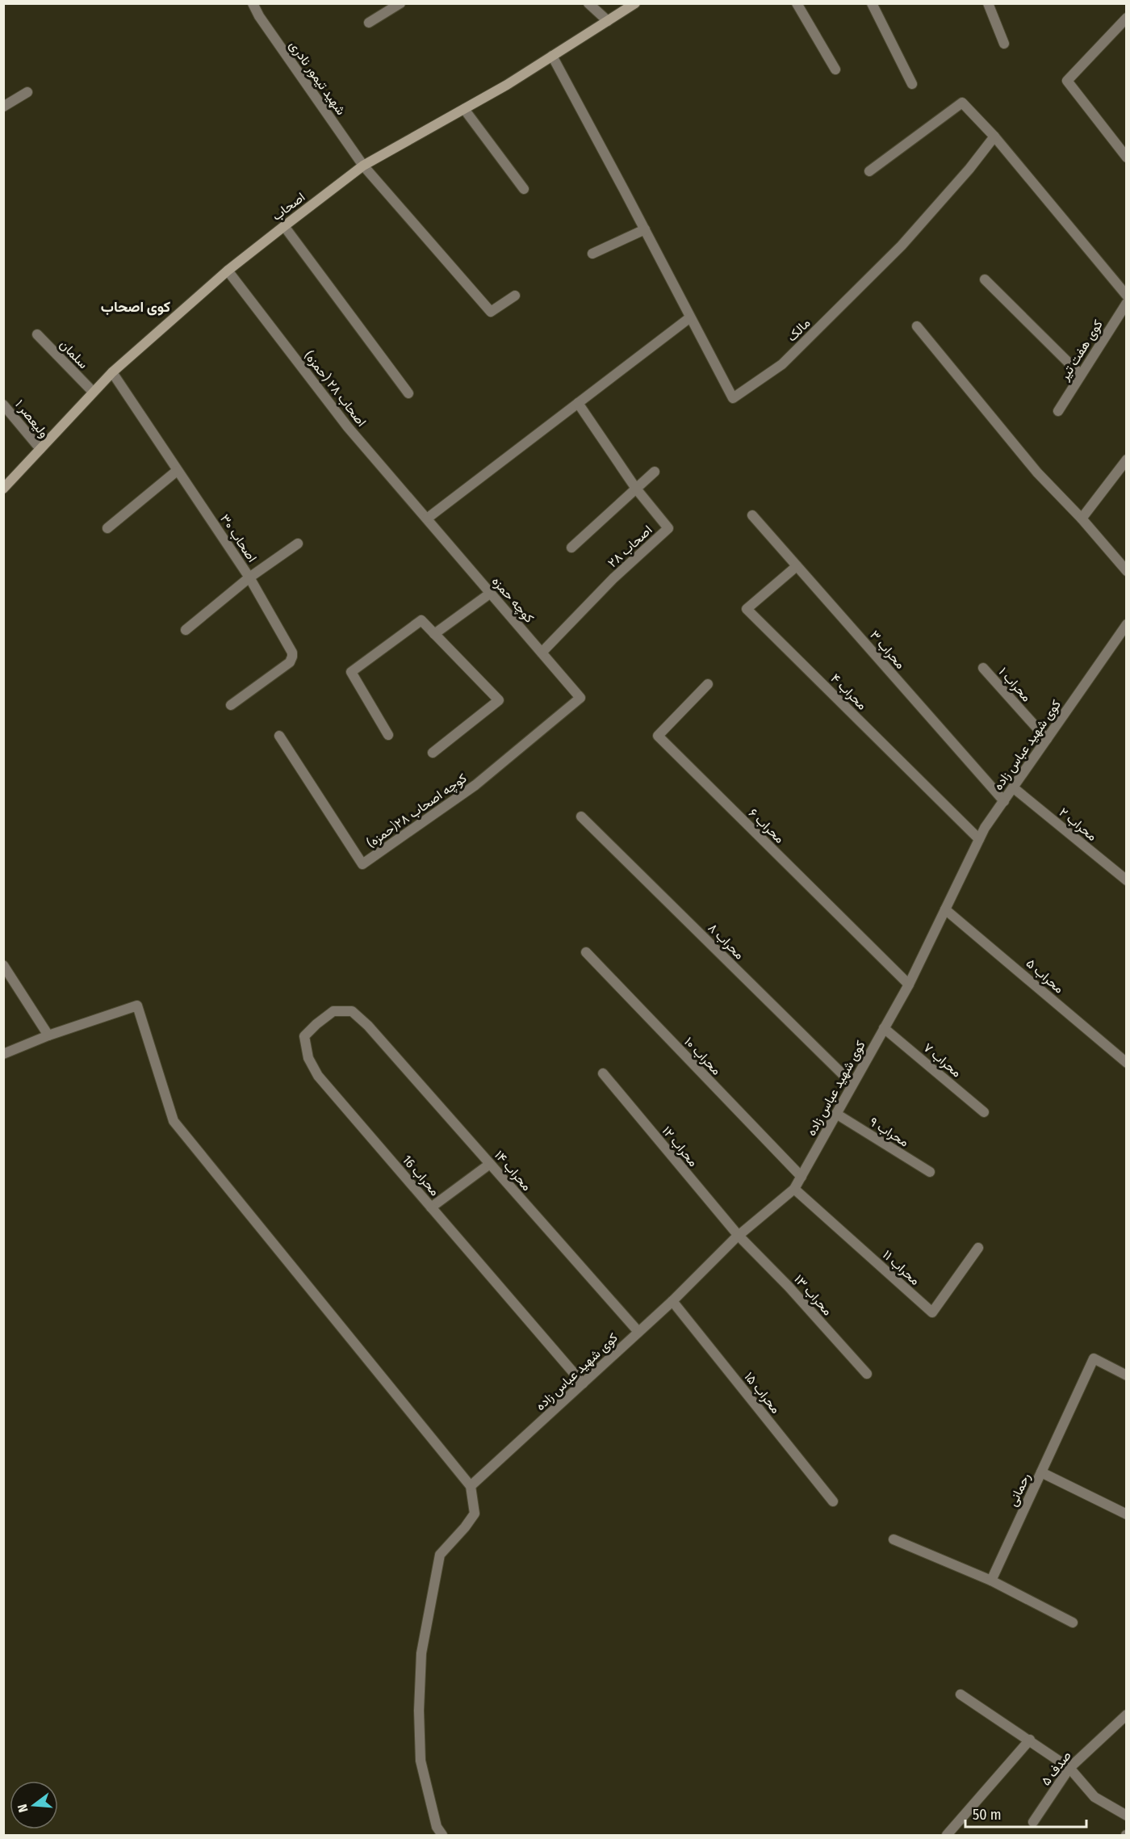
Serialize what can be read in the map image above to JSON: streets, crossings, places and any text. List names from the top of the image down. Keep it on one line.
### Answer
{"streets":{"main road":["اصحاب"],"street":["شهید تیمور نادری","مالک","کوی هفت تیر","سلمان","اصحاب ۲۸ (حمزه)","ولیعصر ۱","اصحاب ۳۰","اصحاب ۲۸","کوچه حمزه","محراب ۳","محراب ۱","محراب ۴","کوی شهید عباس زاده","کوچه اصحاب ۲۸(حمزه)","محراب ۲","محراب ۶","محراب ۸","محراب ۵","محراب ۱۰","محراب ۷","محراب ۹","محراب ۱۲","محراب ۱۴","محراب 16","محراب ۱۱","محراب ۱۳","محراب ۱۵","رحمانی","صدف ۵"]},"crossings":[["شهید تیمور نادری","اصحاب"],["اصحاب","مالک"],["اصحاب","سلمان"],["اصحاب","اصحاب ۲۸ (حمزه)"],["اصحاب","ولیعصر ۱"],["اصحاب","اصحاب ۳۰"],["اصحاب ۲۸ (حمزه)","کوچه حمزه"],["اصحاب ۲۸","کوچه حمزه"],["کوچه حمزه","کوچه اصحاب ۲۸(حمزه)"],["محراب ۳","محراب ۴"],["محراب ۳","کوی شهید عباس زاده"],["محراب ۱","کوی شهید عباس زاده"],["محراب ۴","کوی شهید عباس زاده"],["کوی شهید عباس زاده","محراب ۲"],["کوی شهید عباس زاده","محراب ۶"],["کوی شهید عباس زاده","محراب ۸"],["کوی شهید عباس زاده","محراب ۵"],["کوی شهید عباس زاده","محراب ۱۰"],["کوی شهید عباس زاده","محراب ۷"],["کوی شهید عباس زاده","محراب ۹"],["کوی شهید عباس زاده","محراب ۱۲"],["کوی شهید عباس زاده","محراب ۱۴"],["کوی شهید عباس زاده","محراب 16"],["کوی شهید عباس زاده","محراب ۱۱"],["کوی شهید عباس زاده","محراب ۱۳"],["کوی شهید عباس زاده","محراب ۱۵"],["محراب ۱۲","محراب ۱۳"],["محراب ۱۴","محراب 16"]],"districts":["کوی اصحاب"],"scale_bar":"50 m","north":"left"}
